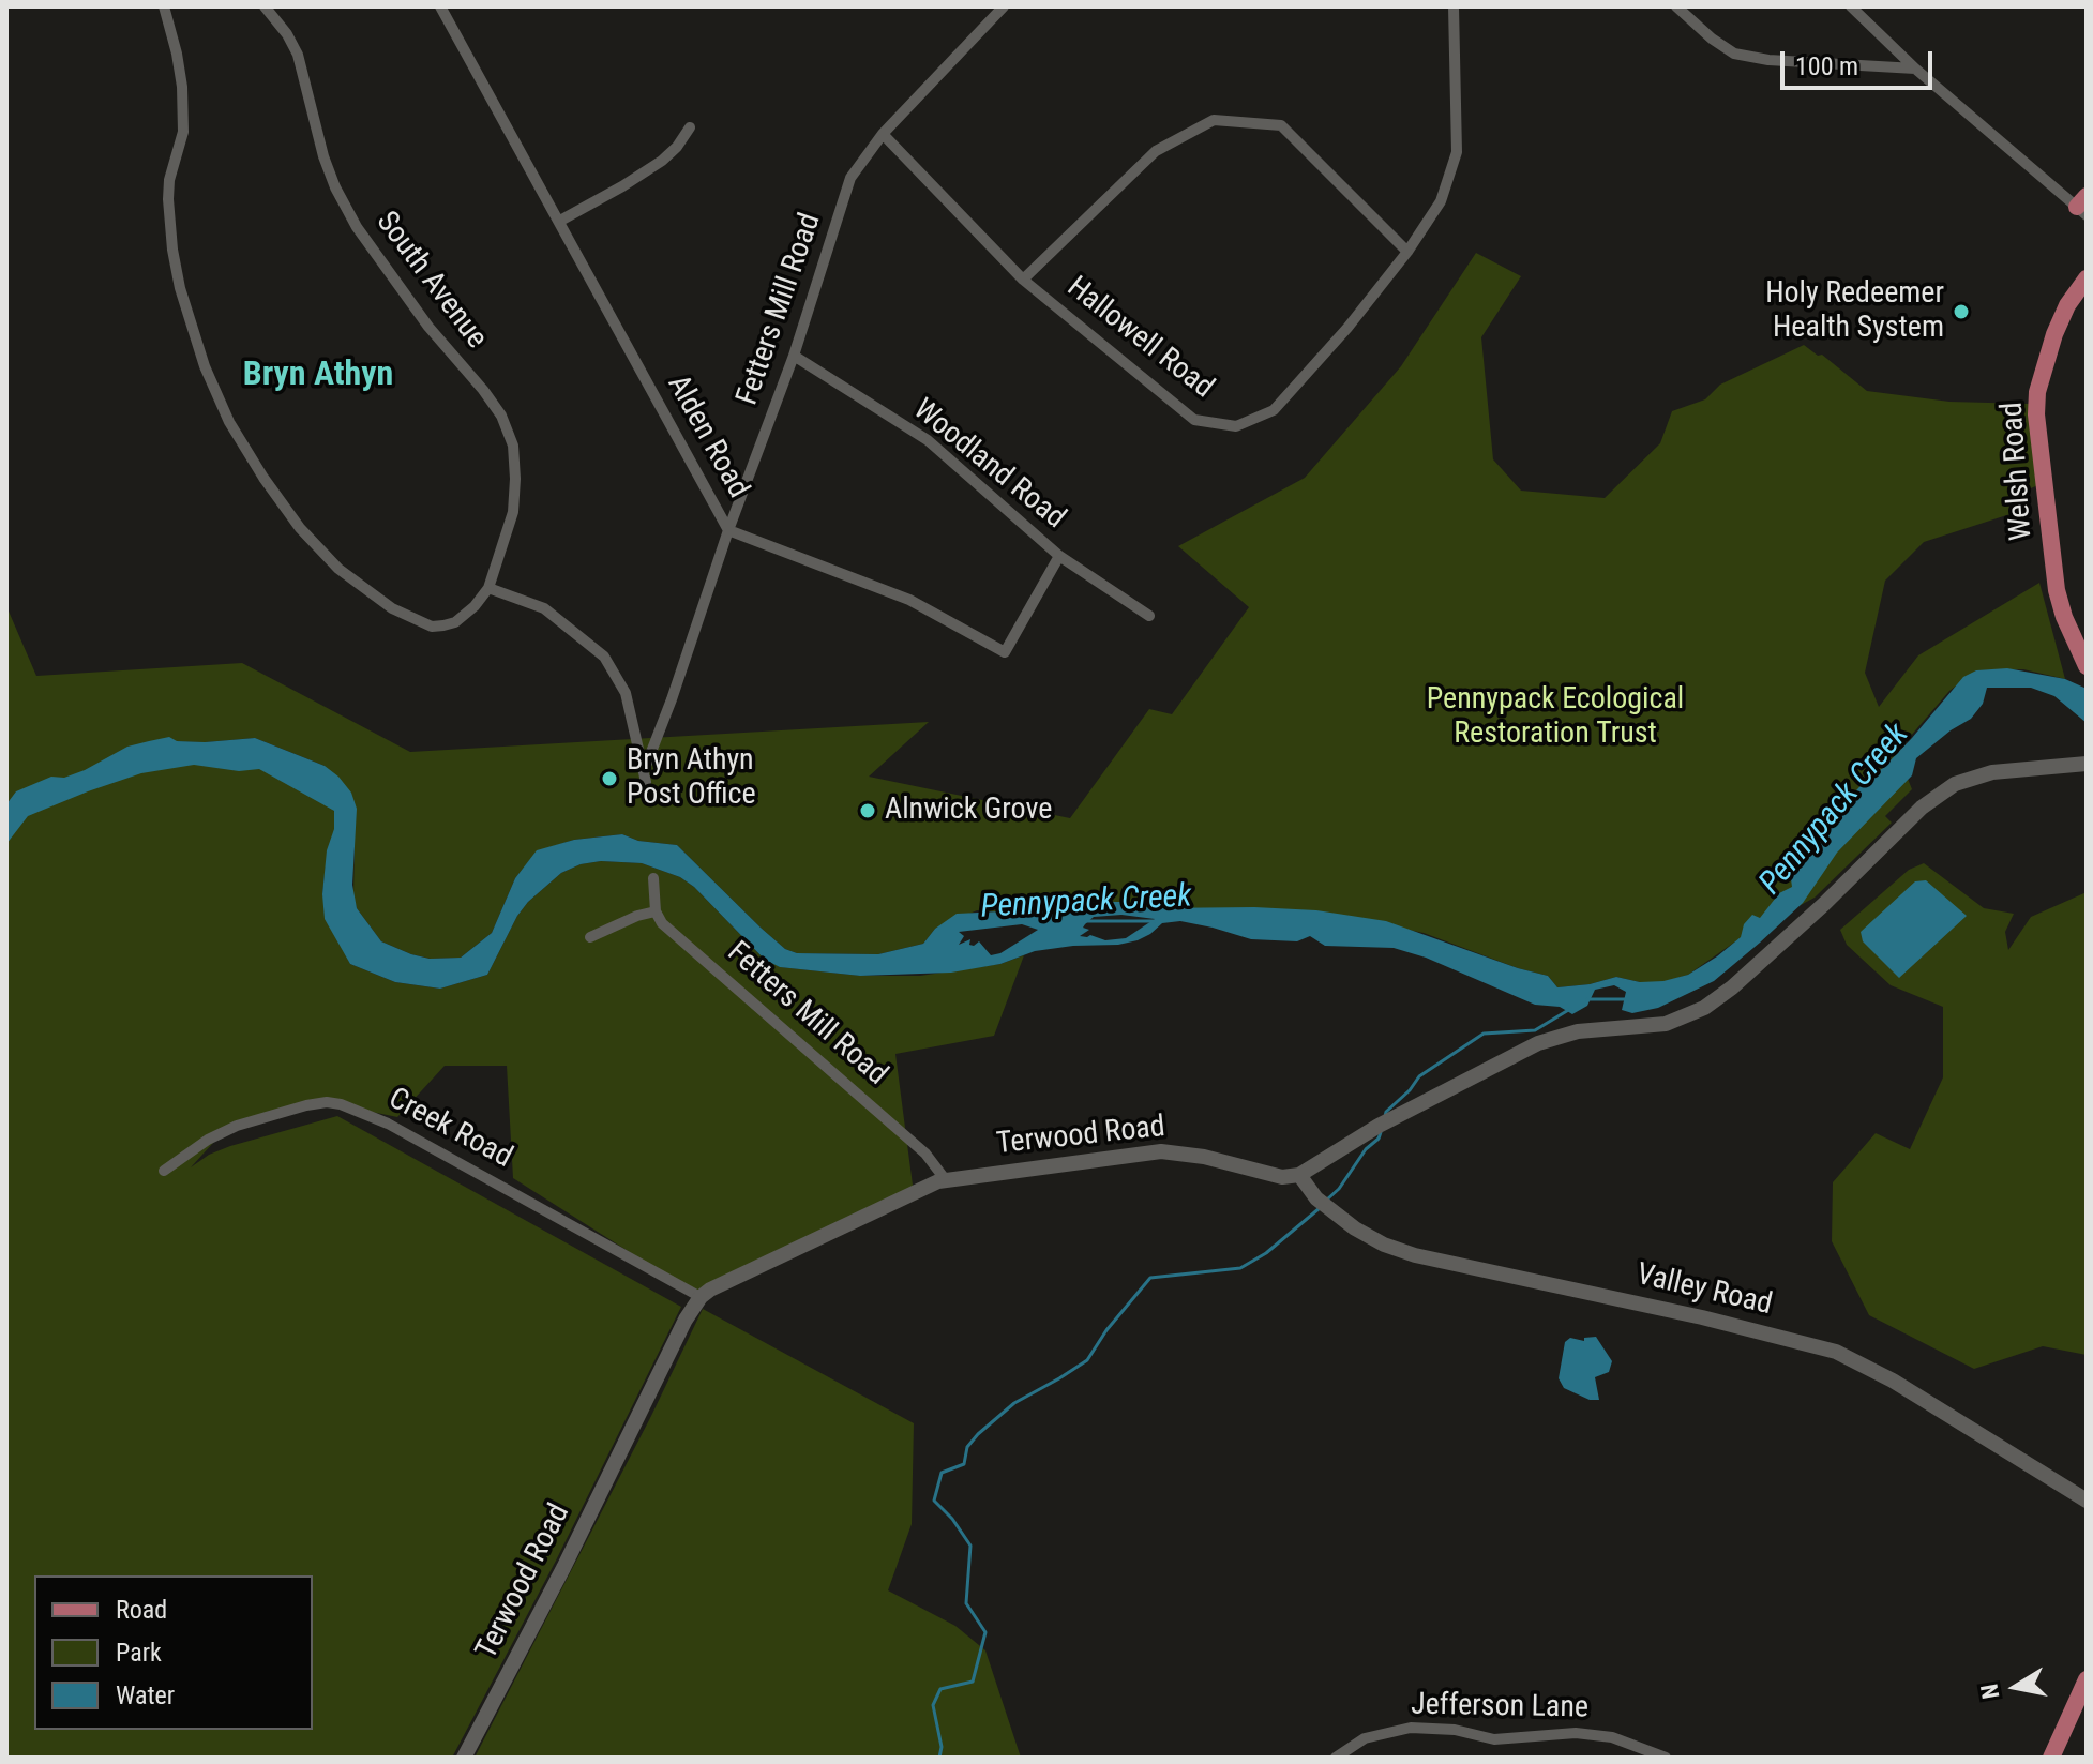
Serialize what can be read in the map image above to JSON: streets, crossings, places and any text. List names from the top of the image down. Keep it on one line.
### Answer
{"streets":{"main road":["Welsh Road"],"street":["South Avenue","Fetters Mill Road","Hallowell Road","Alden Road","Woodland Road","Creek Road","Terwood Road","Valley Road","Jefferson Lane"]},"crossings":[["South Avenue","Fetters Mill Road"],["Fetters Mill Road","Hallowell Road"],["Fetters Mill Road","Alden Road"],["Fetters Mill Road","Woodland Road"],["Fetters Mill Road","Terwood Road"],["Alden Road","Woodland Road"],["Creek Road","Terwood Road"],["Terwood Road","Valley Road"]],"districts":["Bryn Athyn"],"water":["Pennypack Creek"],"parks":["Pennypack Ecological Restoration Trust"],"places":["Holy Redeemer Health System","Bryn Athyn Post Office","Alnwick Grove"],"legend":["Road","Park","Water"],"scale_bar":"100 m","north":"left"}
